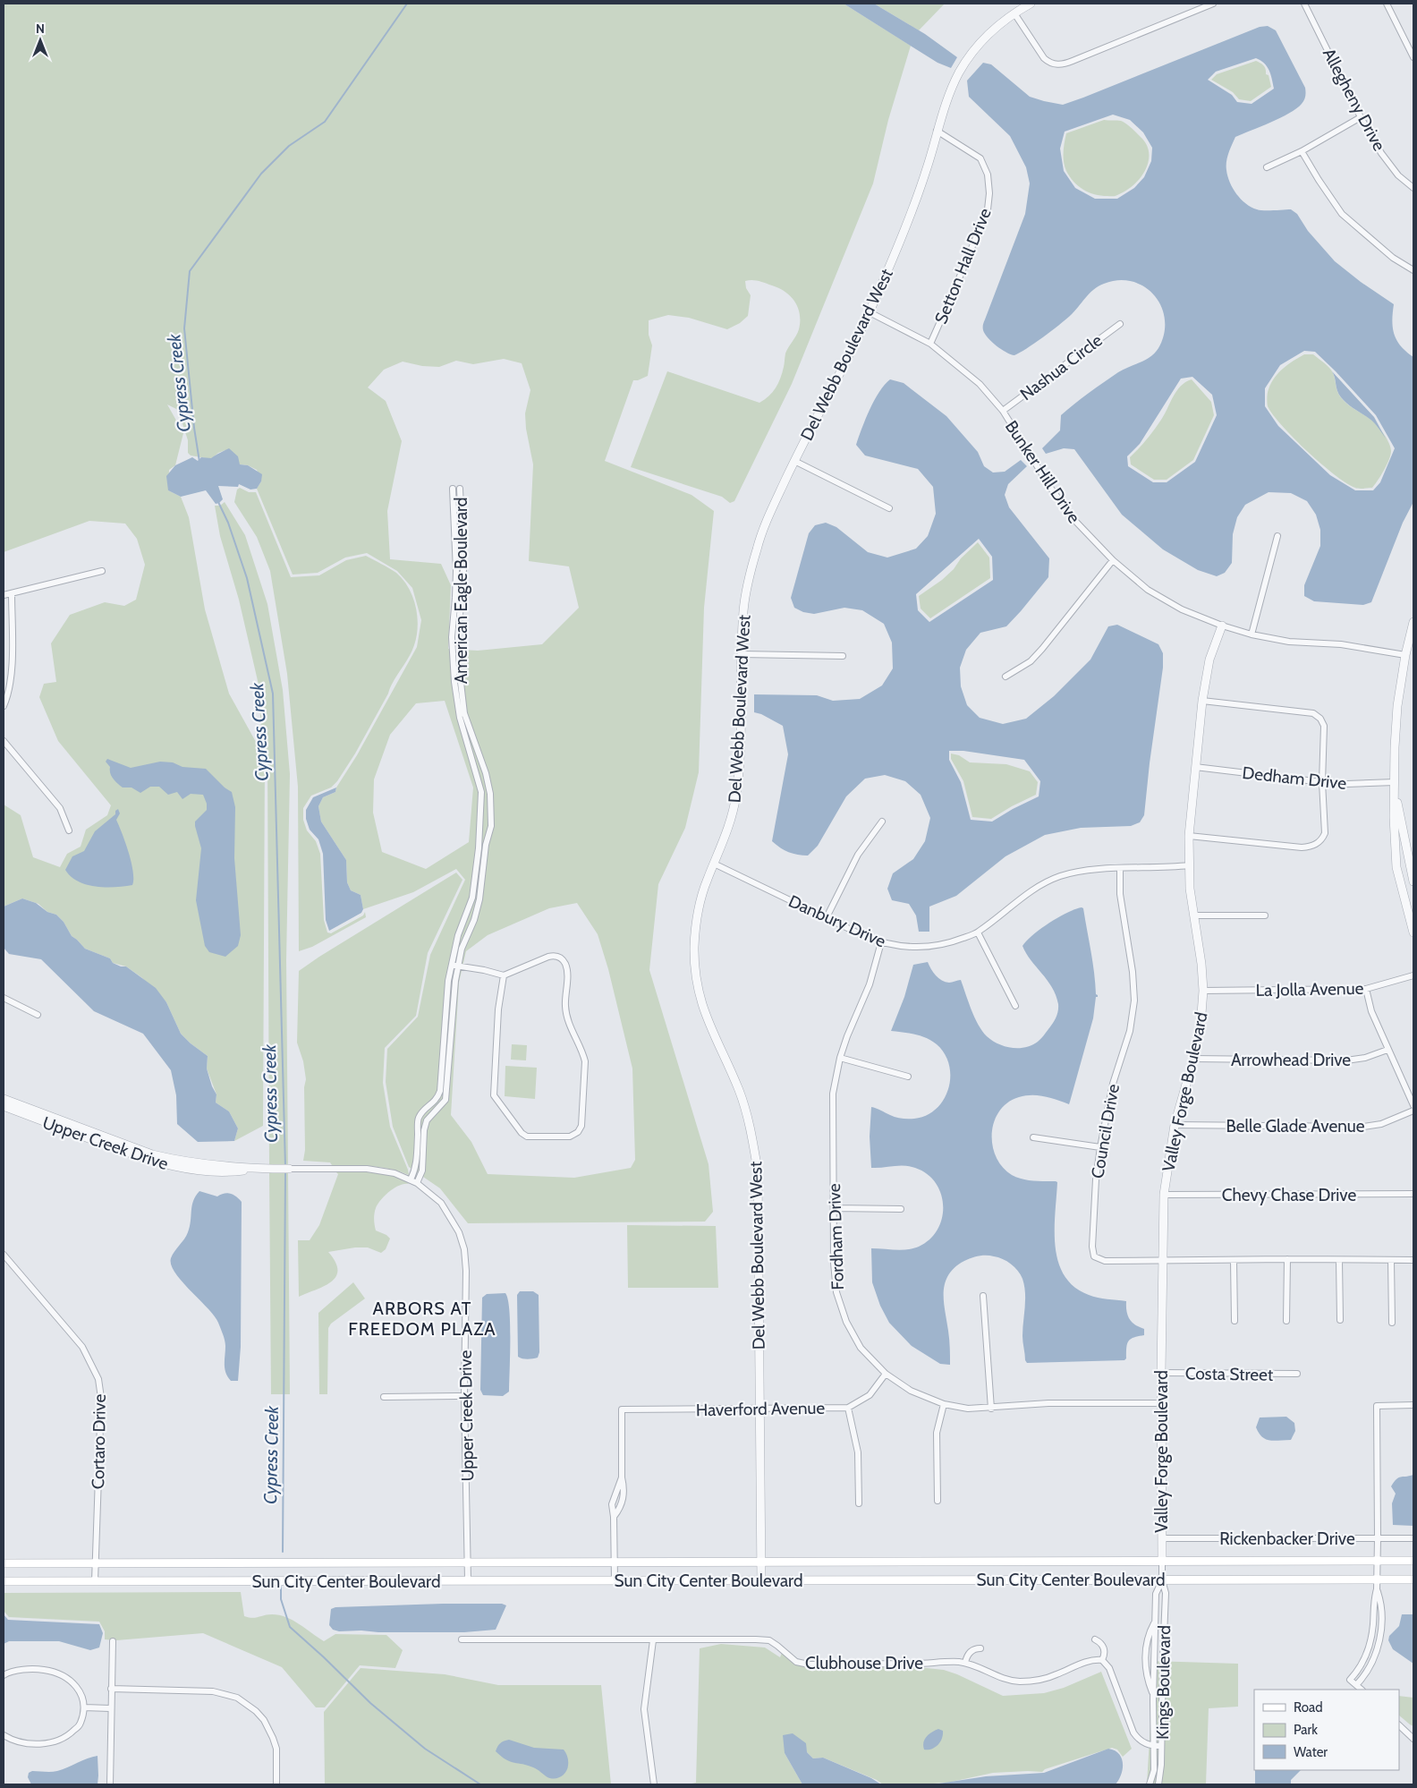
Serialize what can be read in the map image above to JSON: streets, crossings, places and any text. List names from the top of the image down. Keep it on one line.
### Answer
{"streets":{"main road":["Sun City Center Boulevard"],"street":["Allegheny Drive","Setton Hall Drive","Del Webb Boulevard West","Nashua Circle","Bunker Hill Drive","American Eagle Boulevard","Dedham Drive","Danbury Drive","La Jolla Avenue","Arrowhead Drive","Valley Forge Boulevard","Belle Glade Avenue","Council Drive","Upper Creek Drive","Chevy Chase Drive","Fordham Drive","Costa Street","Haverford Avenue","Cortaro Drive","Rickenbacker Drive","Clubhouse Drive","Kings Boulevard"]},"crossings":[["Setton Hall Drive","Del Webb Boulevard West"],["Setton Hall Drive","Bunker Hill Drive"],["Del Webb Boulevard West","Bunker Hill Drive"],["Del Webb Boulevard West","Danbury Drive"],["Del Webb Boulevard West","Haverford Avenue"],["Del Webb Boulevard West","Sun City Center Boulevard"],["Nashua Circle","Bunker Hill Drive"],["Bunker Hill Drive","Valley Forge Boulevard"],["American Eagle Boulevard","Upper Creek Drive"],["Dedham Drive","Valley Forge Boulevard"],["Danbury Drive","Valley Forge Boulevard"],["Danbury Drive","Council Drive"],["Danbury Drive","Fordham Drive"],["La Jolla Avenue","Valley Forge Boulevard"],["Arrowhead Drive","Valley Forge Boulevard"],["Valley Forge Boulevard","Belle Glade Avenue"],["Valley Forge Boulevard","Council Drive"],["Valley Forge Boulevard","Chevy Chase Drive"],["Valley Forge Boulevard","Fordham Drive"],["Valley Forge Boulevard","Costa Street"],["Valley Forge Boulevard","Rickenbacker Drive"],["Valley Forge Boulevard","Sun City Center Boulevard"],["Valley Forge Boulevard","Kings Boulevard"],["Upper Creek Drive","Sun City Center Boulevard"],["Fordham Drive","Haverford Avenue"],["Cortaro Drive","Sun City Center Boulevard"],["Sun City Center Boulevard","Kings Boulevard"]],"districts":["ARBORS AT FREEDOM PLAZA"],"water":["Cypress Creek"],"legend":["Road","Park","Water"],"north":"top"}
